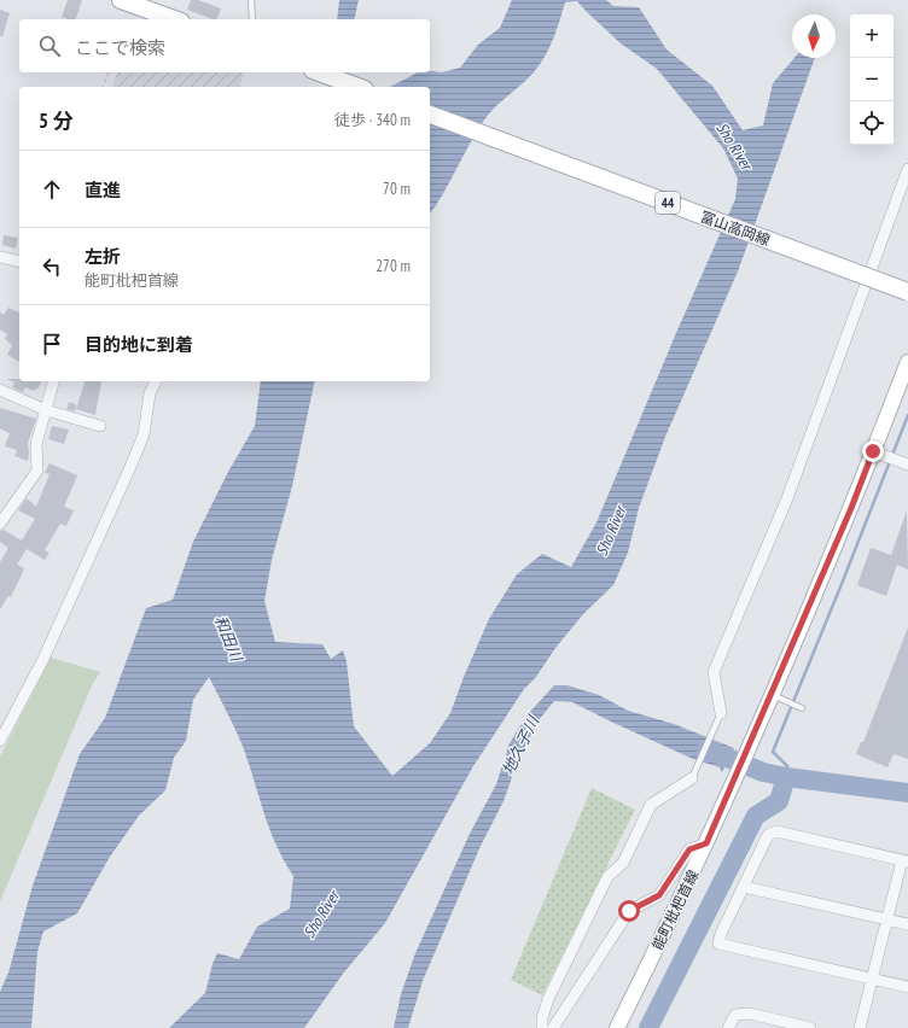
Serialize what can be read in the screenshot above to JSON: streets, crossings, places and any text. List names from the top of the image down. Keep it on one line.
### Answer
{"streets":{"main road":["44","富山高岡線","能町枇杷首線"]},"water":["Sho River","和田川","地久子川"],"north":"bottom","page":{"map_buttons":["+","−"],"search":"ここで検索","heading":["5 分","徒歩 · 340 m"],"list":[["直進","70 m"],["左折","能町枇杷首線","270 m"],"目的地に到着"]}}
